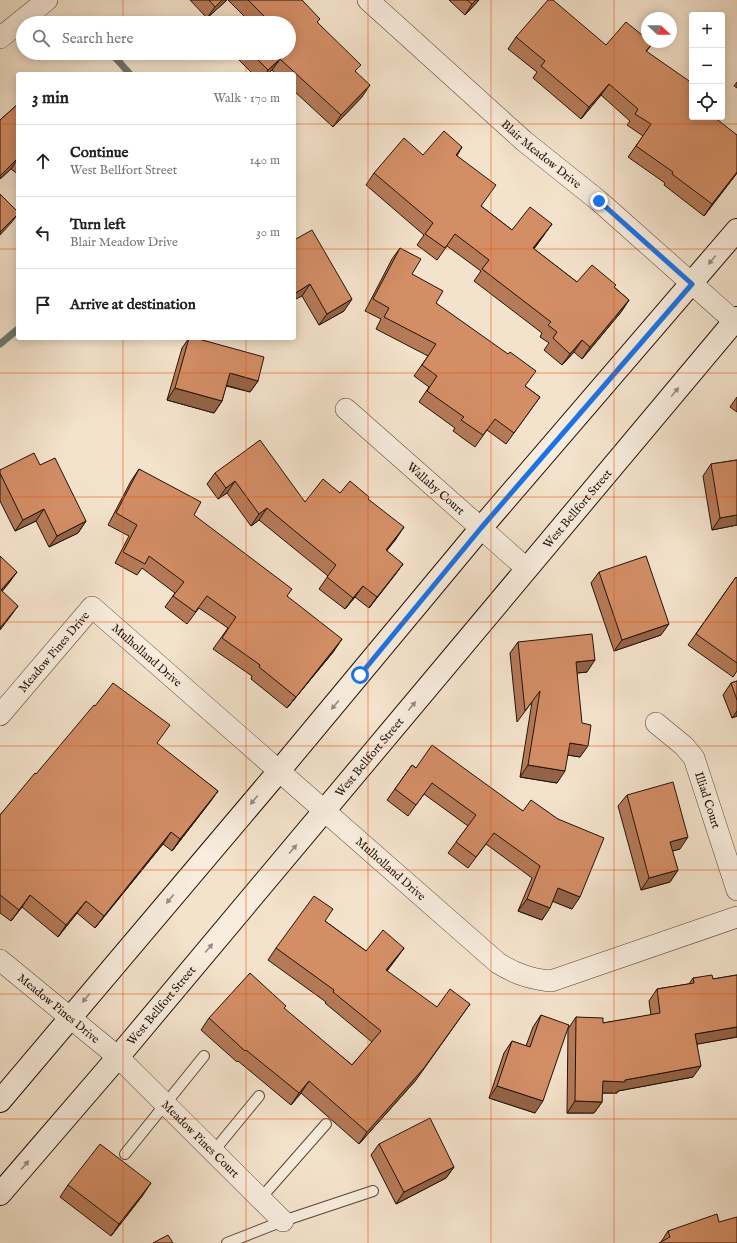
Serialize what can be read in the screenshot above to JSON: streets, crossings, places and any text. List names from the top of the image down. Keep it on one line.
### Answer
{"streets":{"main road":["West Bellfort Street"],"street":["Blair Meadow Drive","Wallaby Court","Meadow Pines Drive","Mulholland Drive","Illiad Court","Meadow Pines Court"]},"crossings":[["Blair Meadow Drive","West Bellfort Street"],["Wallaby Court","West Bellfort Street"],["West Bellfort Street","Meadow Pines Drive"],["West Bellfort Street","Mulholland Drive"],["West Bellfort Street","Meadow Pines Court"],["Meadow Pines Drive","Mulholland Drive"],["Meadow Pines Drive","Meadow Pines Court"]],"north":"right","page":{"map_buttons":["+","−"],"search":"Search here","heading":["3 min","Walk · 170 m"],"list":[["Continue","West Bellfort Street","140 m"],["Turn left","Blair Meadow Drive","30 m"],"Arrive at destination"]}}
